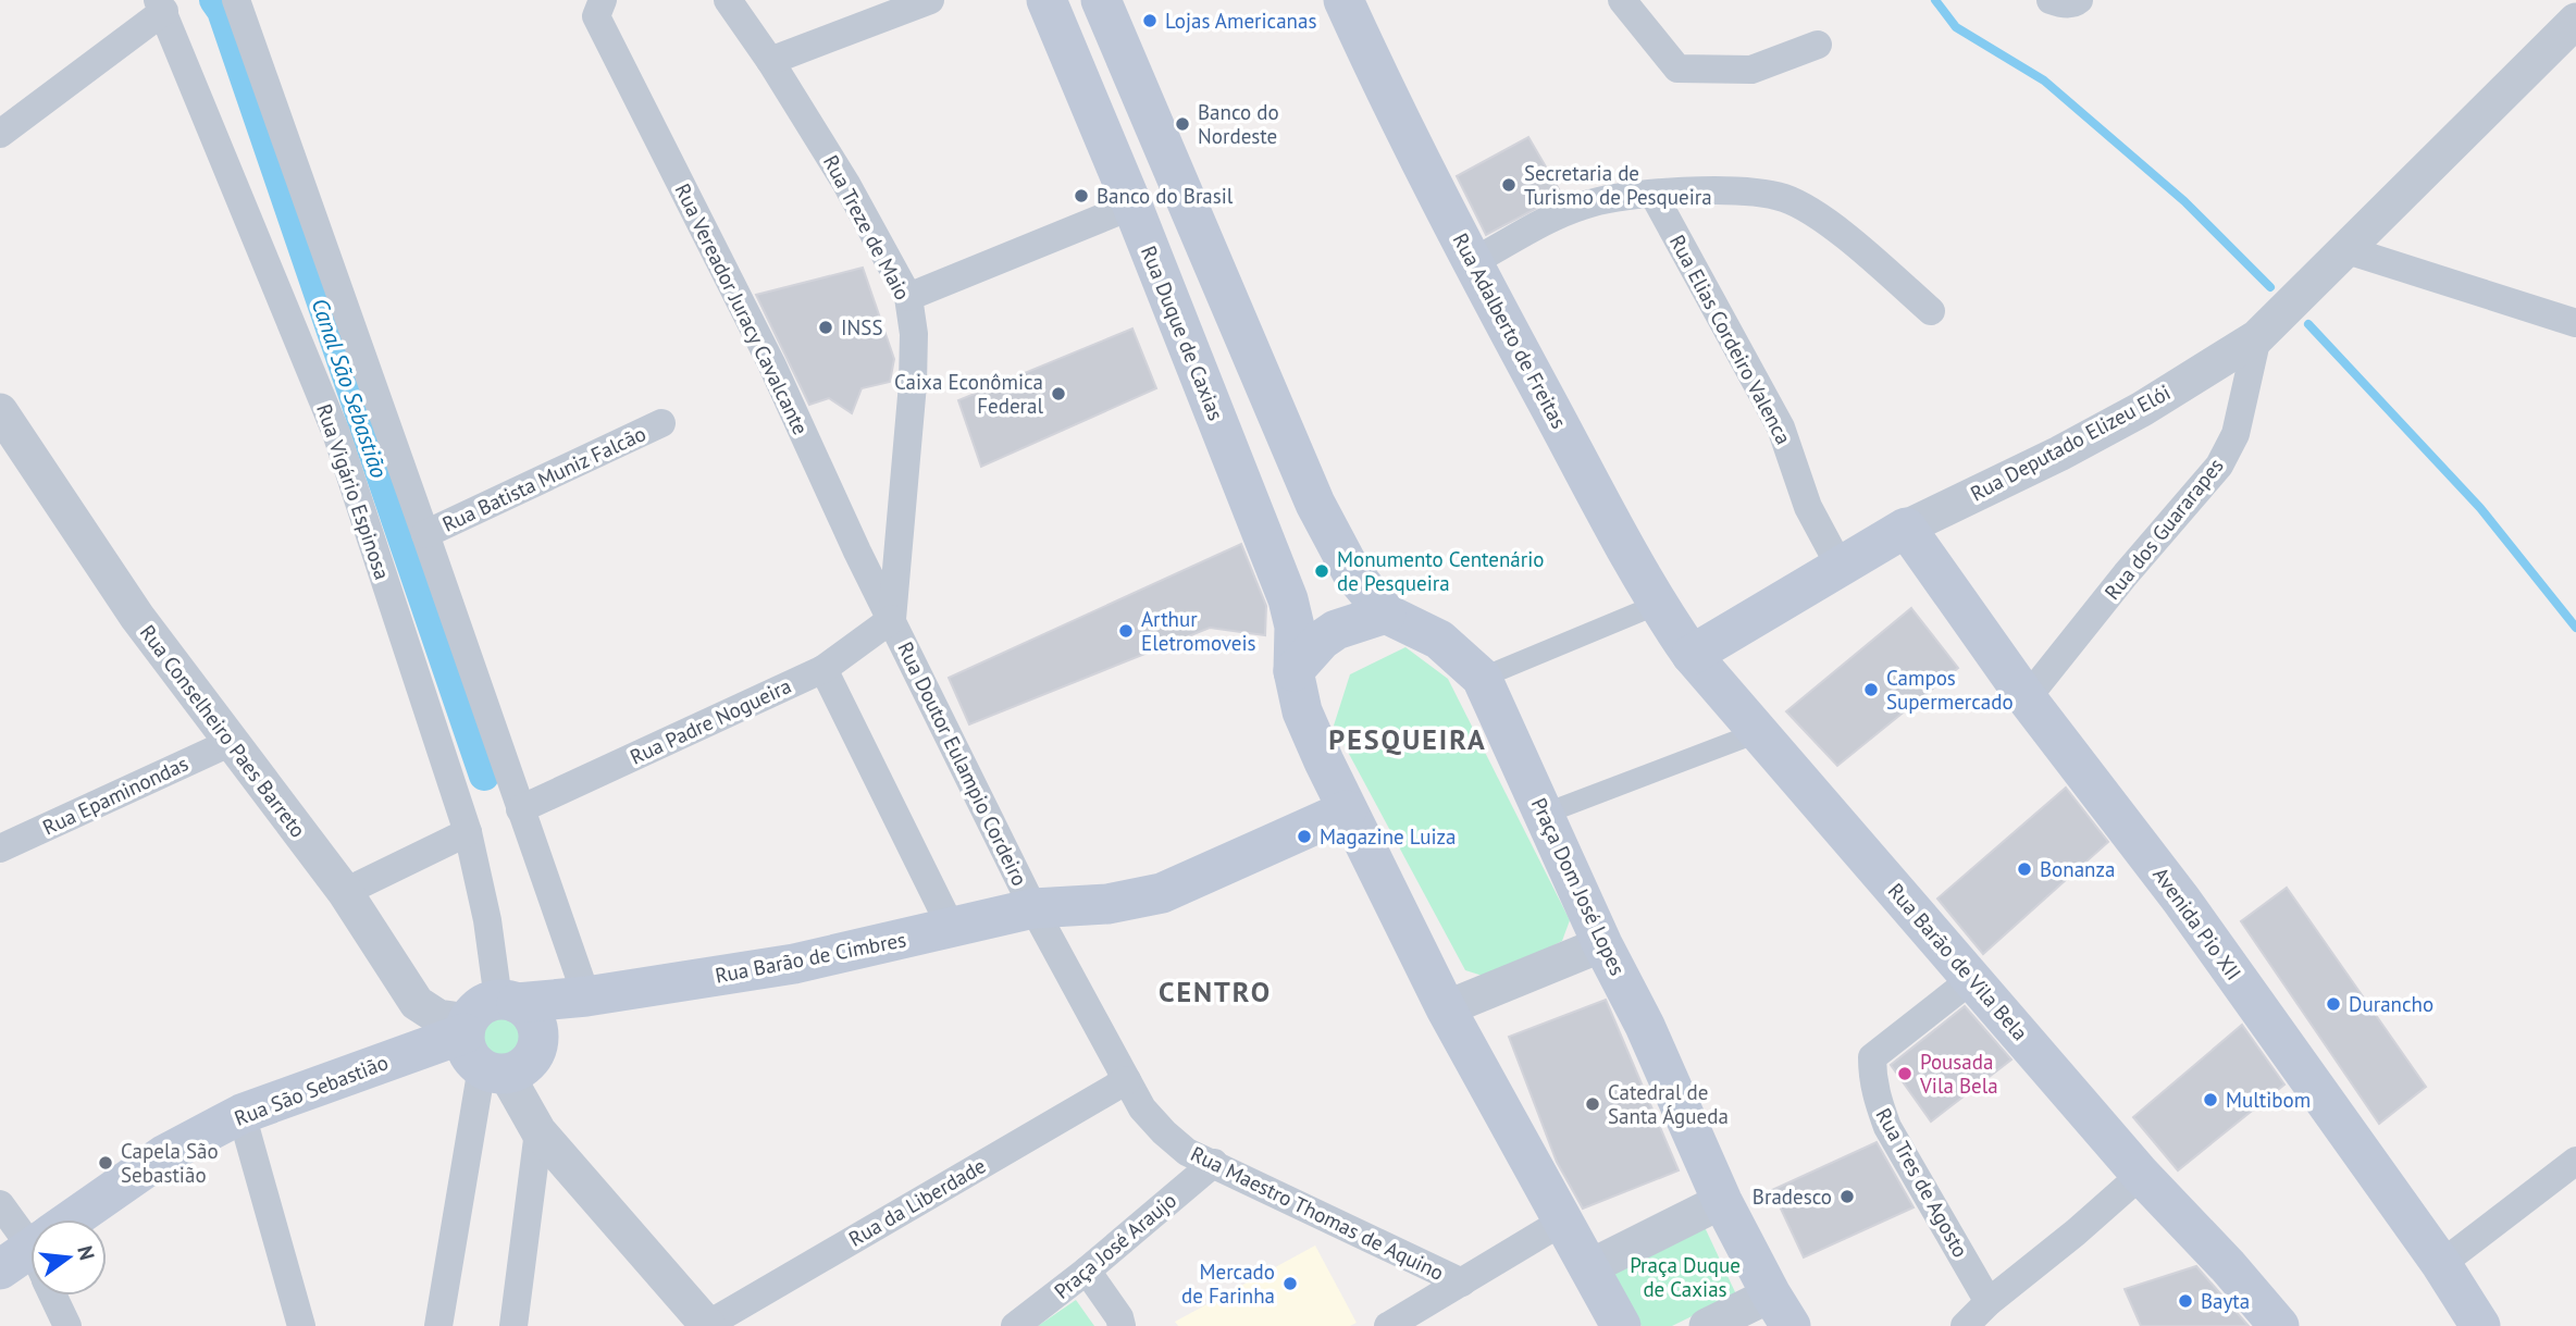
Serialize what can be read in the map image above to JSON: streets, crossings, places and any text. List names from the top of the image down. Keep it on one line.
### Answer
{"streets":{"main road":["Rua Adalberto de Freitas","Rua Duque de Caxias","Rua Deputado Elizeu Elói","Praça Dom José Lopes","Avenida Pio XII","Rua Barão de Cimbres","Rua Barão de Vila Bela","Rua São Sebastião"],"street":["Rua Treze de Maio","Rua Vereador Juracy Cavalcante","Rua Elias Cordeiro Valenca","Rua Batista Muniz Falcão","Rua Vigário Espinosa","Rua dos Guararapes","Rua Padre Nogueira","Rua Conselheiro Paes Barreto","Rua Doutor Eulampio Cordeiro","Rua Epaminondas","Rua Tres de Agosto","Rua da Liberdade","Rua Maestro Thomas de Aquino","Praça José Araujo"]},"crossings":[["Rua Treze de Maio","Rua Vereador Juracy Cavalcante"],["Rua Treze de Maio","Rua Padre Nogueira"],["Rua Treze de Maio","Rua Doutor Eulampio Cordeiro"],["Rua Vereador Juracy Cavalcante","Rua Padre Nogueira"],["Rua Vereador Juracy Cavalcante","Rua Doutor Eulampio Cordeiro"],["Rua Adalberto de Freitas","Rua Deputado Elizeu Elói"],["Rua Adalberto de Freitas","Rua Barão de Vila Bela"],["Rua Elias Cordeiro Valenca","Rua Deputado Elizeu Elói"],["Rua Deputado Elizeu Elói","Rua dos Guararapes"],["Rua Deputado Elizeu Elói","Avenida Pio XII"],["Rua Deputado Elizeu Elói","Rua Barão de Vila Bela"],["Rua Vigário Espinosa","Rua Conselheiro Paes Barreto"],["Rua Vigário Espinosa","Rua Barão de Cimbres"],["Rua Vigário Espinosa","Rua São Sebastião"],["Rua dos Guararapes","Avenida Pio XII"],["Rua Padre Nogueira","Rua Doutor Eulampio Cordeiro"],["Rua Conselheiro Paes Barreto","Rua Epaminondas"],["Rua Conselheiro Paes Barreto","Rua Barão de Cimbres"],["Rua Conselheiro Paes Barreto","Rua São Sebastião"],["Rua Doutor Eulampio Cordeiro","Rua Barão de Cimbres"],["Rua Doutor Eulampio Cordeiro","Rua Maestro Thomas de Aquino"],["Rua Barão de Cimbres","Rua São Sebastião"],["Rua Barão de Cimbres","Rua Maestro Thomas de Aquino"],["Rua Barão de Vila Bela","Rua Tres de Agosto"],["Rua da Liberdade","Rua Maestro Thomas de Aquino"],["Rua Maestro Thomas de Aquino","Praça José Araujo"]],"districts":["PESQUEIRA","CENTRO"],"water":["Canal São Sebastião"],"parks":["Praça Duque de Caxias"],"places":["Lojas Americanas","Banco do Nordeste","Secretaria de Turismo de Pesqueira","Banco do Brasil","INSS","Caixa Econômica Federal","Monumento Centenário de Pesqueira","Arthur Eletromoveis","Campos Supermercado","Magazine Luiza","Bonanza","Durancho","Pousada Vila Bela","Multibom","Catedral de Santa Águeda","Capela São Sebastião","Bradesco","Mercado de Farinha","Bayta"],"north":"right"}
